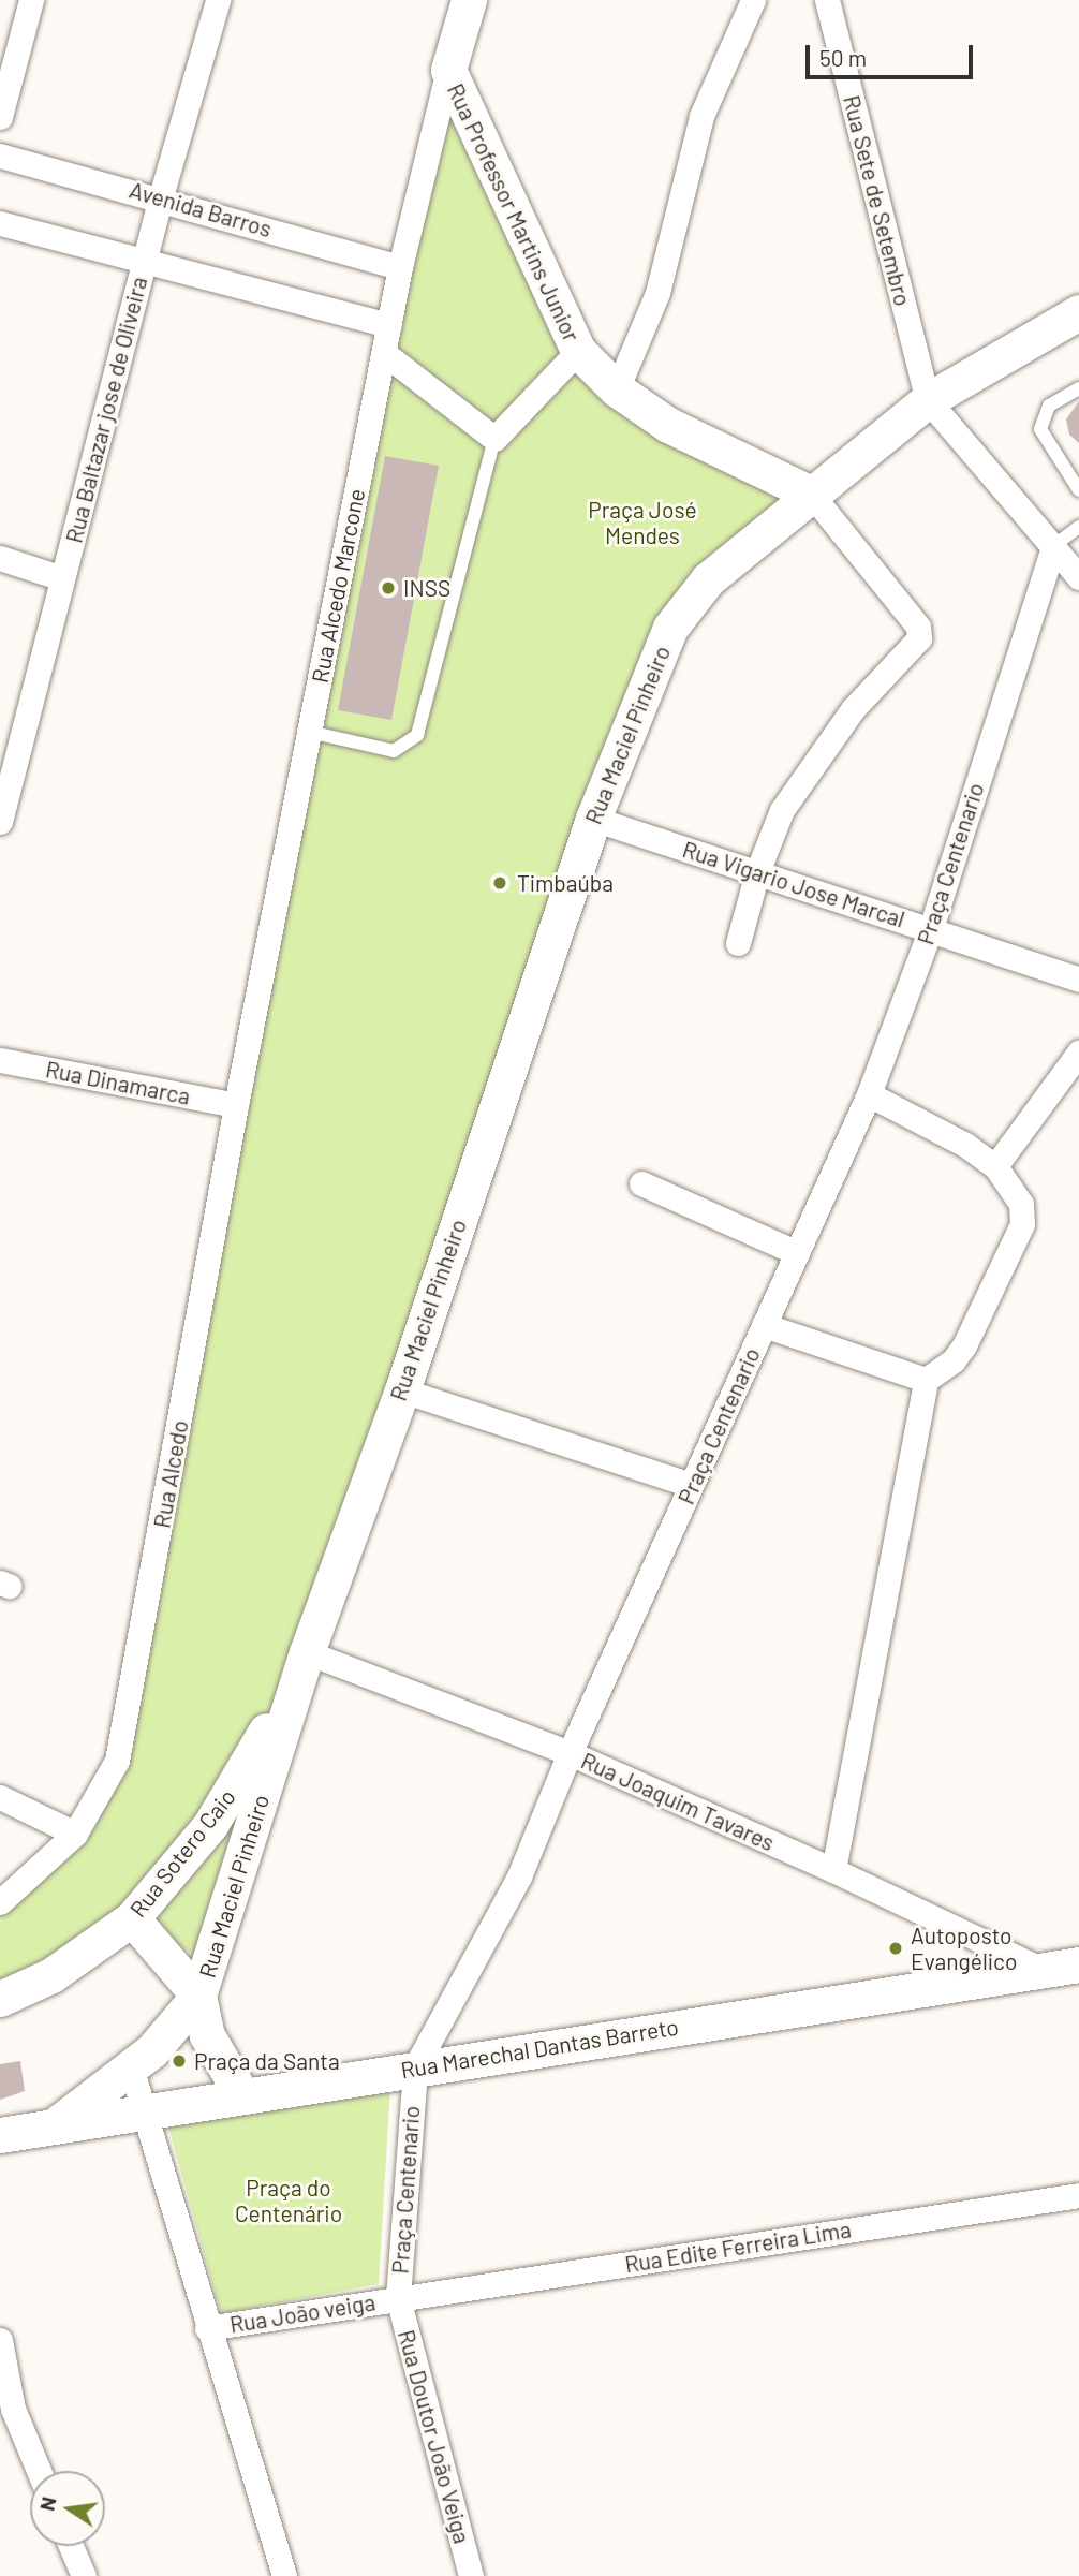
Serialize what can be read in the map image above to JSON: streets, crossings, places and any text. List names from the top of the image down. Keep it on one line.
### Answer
{"streets":{"street":["Rua Sete de Setembro","Avenida Barros","Rua Professor Martins Junior","Rua Baltazar jose de Oliveira","Rua Alcedo Marcone","Rua Maciel Pinheiro","Praça Centenario","Rua Vigario Jose Marcal","Rua Dinamarca","Rua Alcedo","Rua Joaquim Tavares","Rua Sotero Caio","Rua Marechal Dantas Barreto","Rua Edite Ferreira Lima","Rua João veiga","Rua Doutor João Veiga"]},"crossings":[["Rua Sete de Setembro","Rua Maciel Pinheiro"],["Avenida Barros","Rua Baltazar jose de Oliveira"],["Avenida Barros","Rua Alcedo Marcone"],["Rua Professor Martins Junior","Rua Alcedo Marcone"],["Rua Professor Martins Junior","Rua Maciel Pinheiro"],["Rua Alcedo Marcone","Rua Dinamarca"],["Rua Alcedo Marcone","Rua Alcedo"],["Rua Maciel Pinheiro","Rua Vigario Jose Marcal"],["Rua Maciel Pinheiro","Rua Joaquim Tavares"],["Rua Maciel Pinheiro","Rua Sotero Caio"],["Rua Maciel Pinheiro","Rua Marechal Dantas Barreto"],["Praça Centenario","Rua Vigario Jose Marcal"],["Praça Centenario","Rua Joaquim Tavares"],["Praça Centenario","Rua Marechal Dantas Barreto"],["Praça Centenario","Rua Edite Ferreira Lima"],["Praça Centenario","Rua João veiga"],["Praça Centenario","Rua Doutor João Veiga"],["Rua Dinamarca","Rua Alcedo"],["Rua Joaquim Tavares","Rua Sotero Caio"],["Rua Joaquim Tavares","Rua Marechal Dantas Barreto"],["Rua Edite Ferreira Lima","Rua João veiga"],["Rua Edite Ferreira Lima","Rua Doutor João Veiga"],["Rua João veiga","Rua Doutor João Veiga"]],"parks":["Praça José Mendes","Praça do Centenário"],"places":["INSS","Timbaúba","Autoposto Evangélico","Praça da Santa"],"scale_bar":"50 m","north":"left"}
